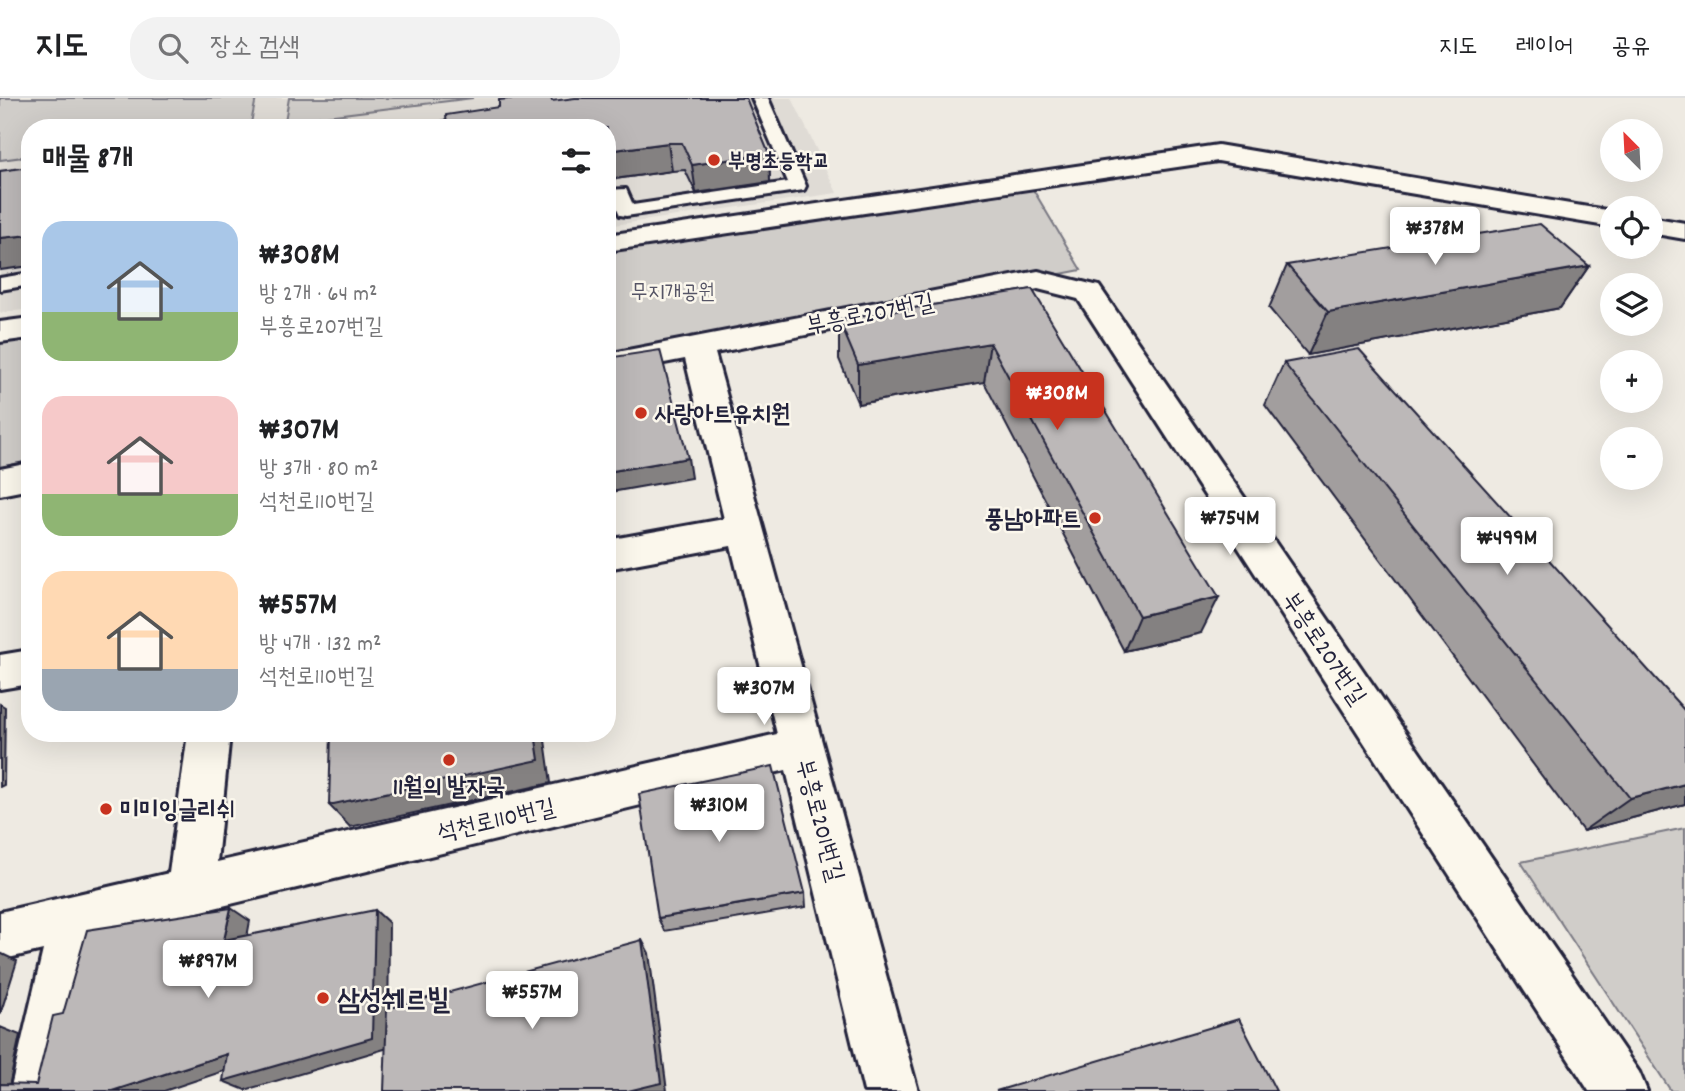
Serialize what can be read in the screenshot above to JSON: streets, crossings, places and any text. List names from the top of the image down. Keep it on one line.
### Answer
{"streets":{"street":["부흥로207번길","석천로110번길","부흥로201번길"]},"crossings":[["부흥로207번길","부흥로201번길"],["석천로110번길","부흥로201번길"]],"parks":["무지개공원"],"places":["부명초등학교","사랑아트유치원","풍남아파트","11월의 발자국","미미잉글리쉬","삼성쉐르빌"],"north":"top left","page":{"header":"지도","search":"장소 검색","nav":["지도","레이어","공유"],"map_buttons":["+","−"],"heading":"매물 8개","list":[{"name":"₩308M","note":"방 2개 · 64 m² · 부흥로207번길"},{"name":"₩307M","note":"방 3개 · 80 m² · 석천로110번길"},{"name":"₩557M","note":"방 4개 · 132 m² · 석천로110번길"}],"price":["₩378M","₩308M","₩754M","₩499M","₩307M","₩310M","₩897M","₩557M"]}}
